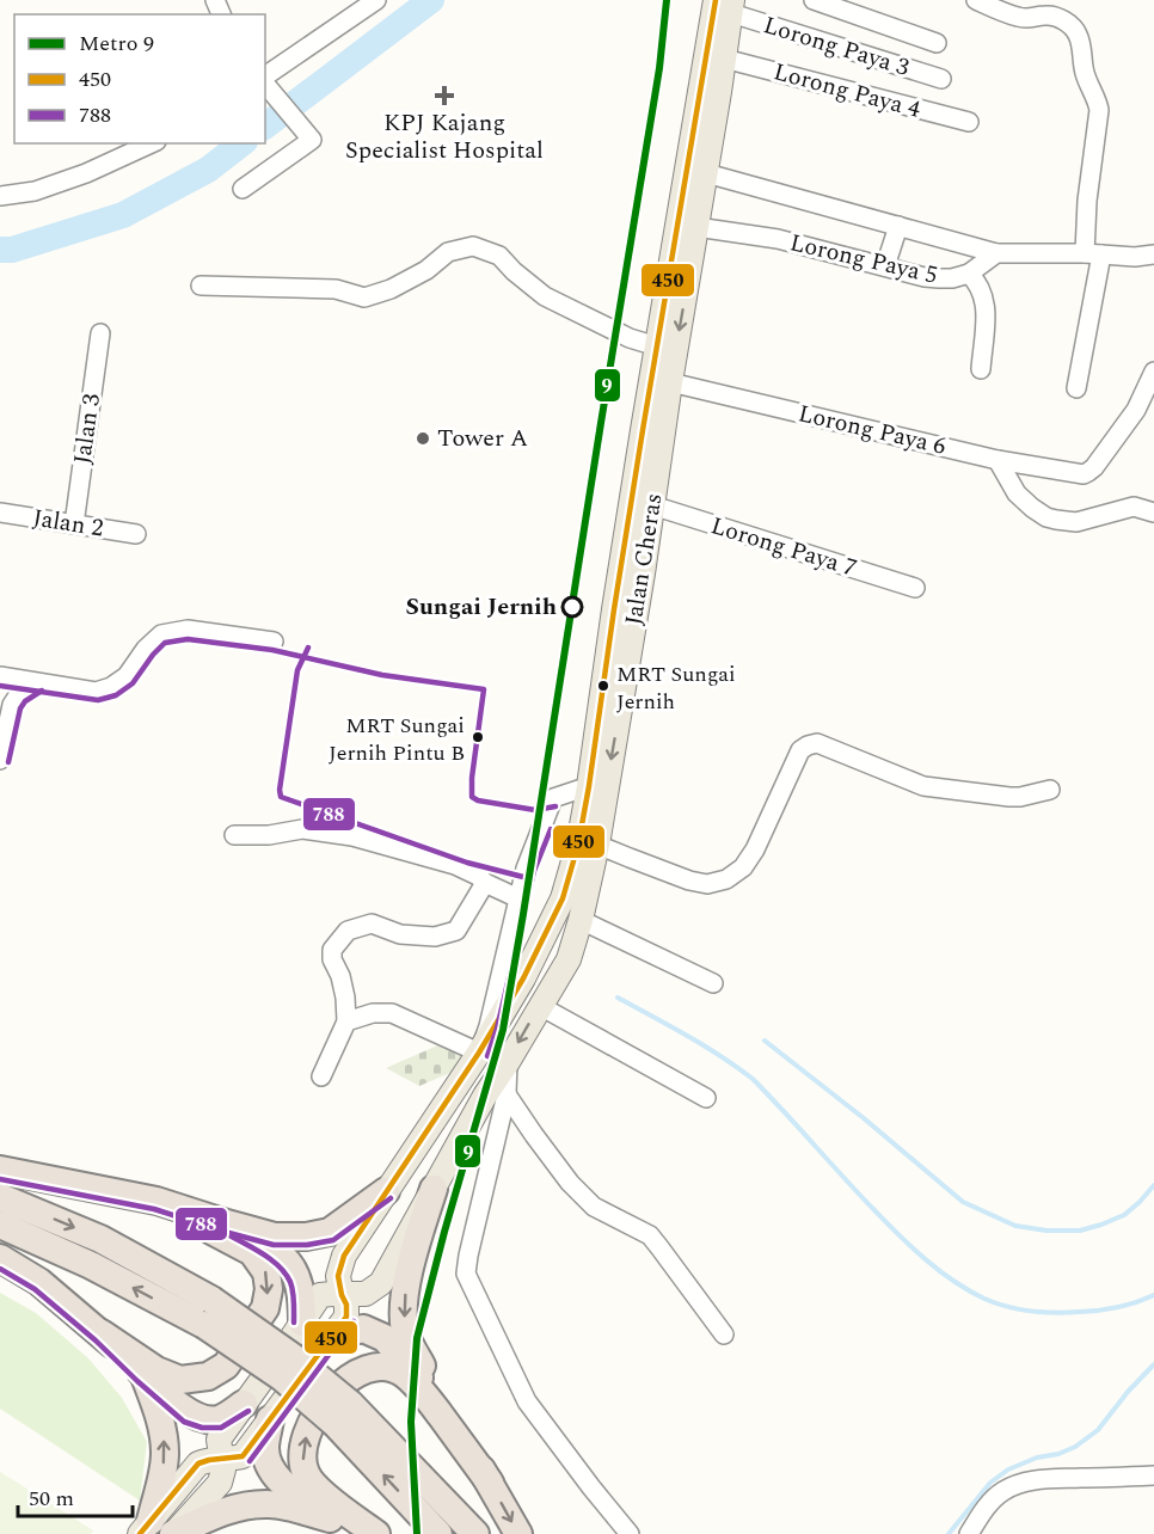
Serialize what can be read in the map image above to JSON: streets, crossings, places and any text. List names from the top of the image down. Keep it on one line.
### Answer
{"streets":{"main road":["Jalan Cheras"],"street":["Lorong Paya 3","Lorong Paya 4","Lorong Paya 5","Jalan 3","Lorong Paya 6","Jalan 2","Lorong Paya 7"]},"crossings":[["Lorong Paya 3","Jalan Cheras"],["Lorong Paya 4","Jalan Cheras"],["Lorong Paya 5","Jalan Cheras"],["Jalan 3","Jalan 2"],["Lorong Paya 6","Jalan Cheras"],["Lorong Paya 7","Jalan Cheras"]],"places":{"health":["KPJ Kajang Specialist Hospital"],"other":["Tower A","Sungai Jernih","MRT Sungai Jernih","MRT Sungai Jernih Pintu B"]},"lines":["metro line 9","transit line 450","transit line 788"],"legend":["Metro 9","450","788"],"scale_bar":"50 m"}
